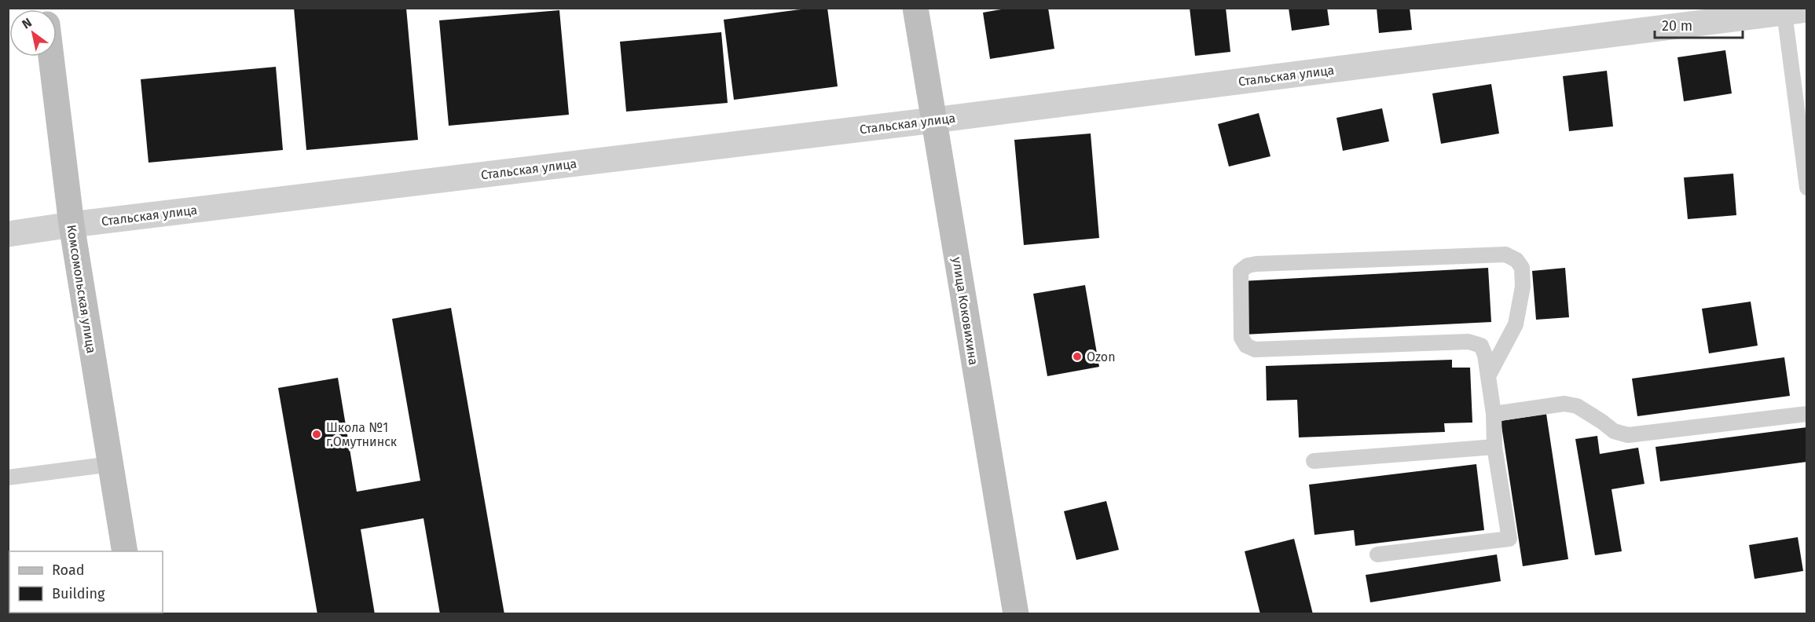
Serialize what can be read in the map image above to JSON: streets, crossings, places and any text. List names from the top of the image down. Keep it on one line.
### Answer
{"streets":{"street":["Стальская улица","Комсомольская улица","улица Коковихина"]},"crossings":[["Стальская улица","Комсомольская улица"],["Стальская улица","улица Коковихина"]],"places":["Ozon","Школа №1 г.Омутнинск"],"legend":["Road","Building"],"scale_bar":"20 m","north":"top left"}
